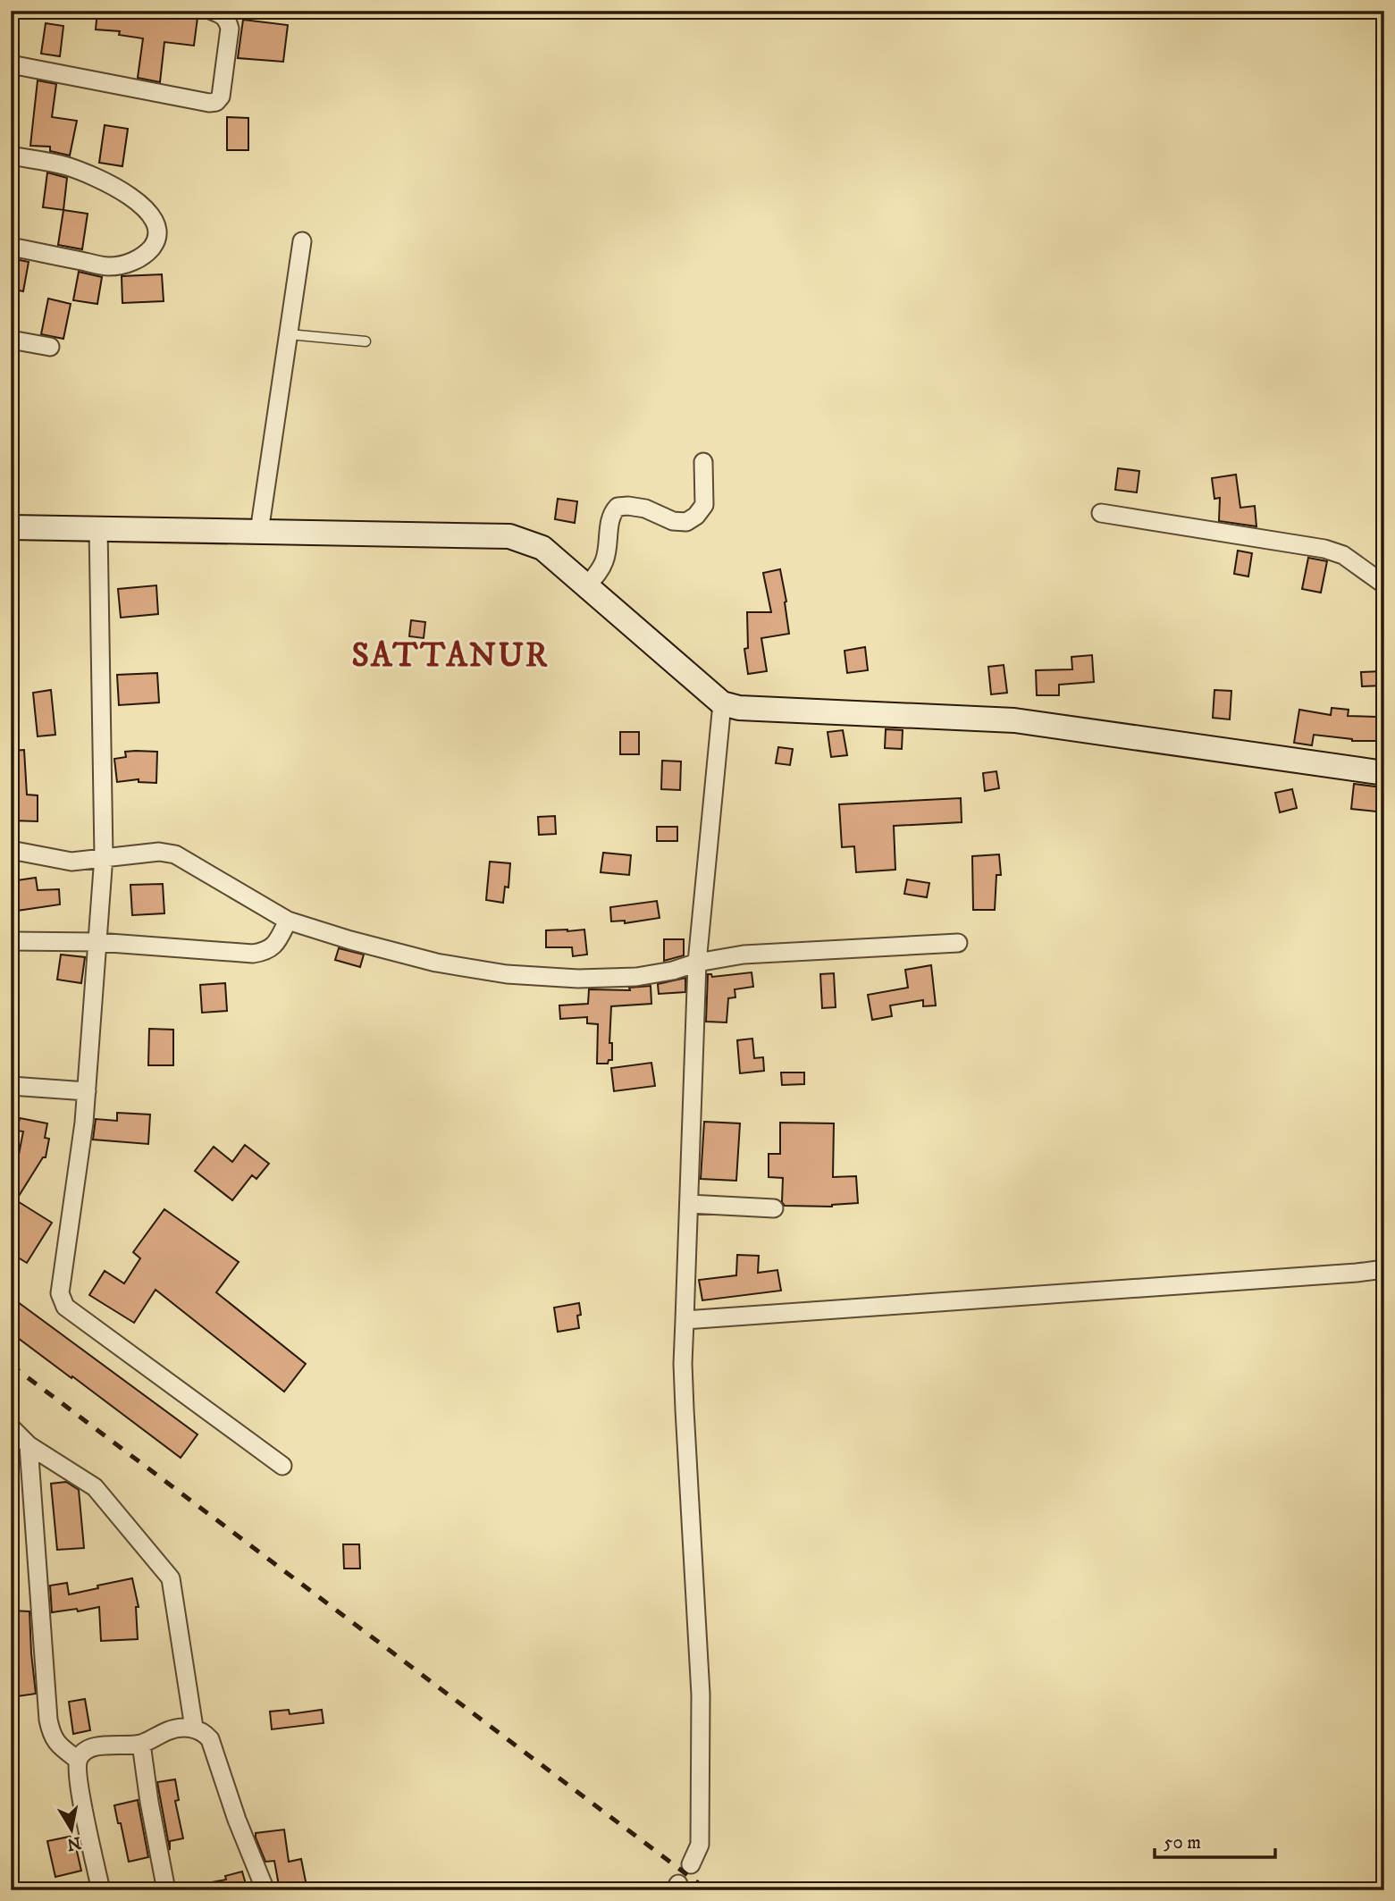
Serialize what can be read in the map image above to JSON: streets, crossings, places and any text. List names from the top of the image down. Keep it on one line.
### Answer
{"districts":["SATTANUR"],"scale_bar":"50 m","north":"bottom"}
